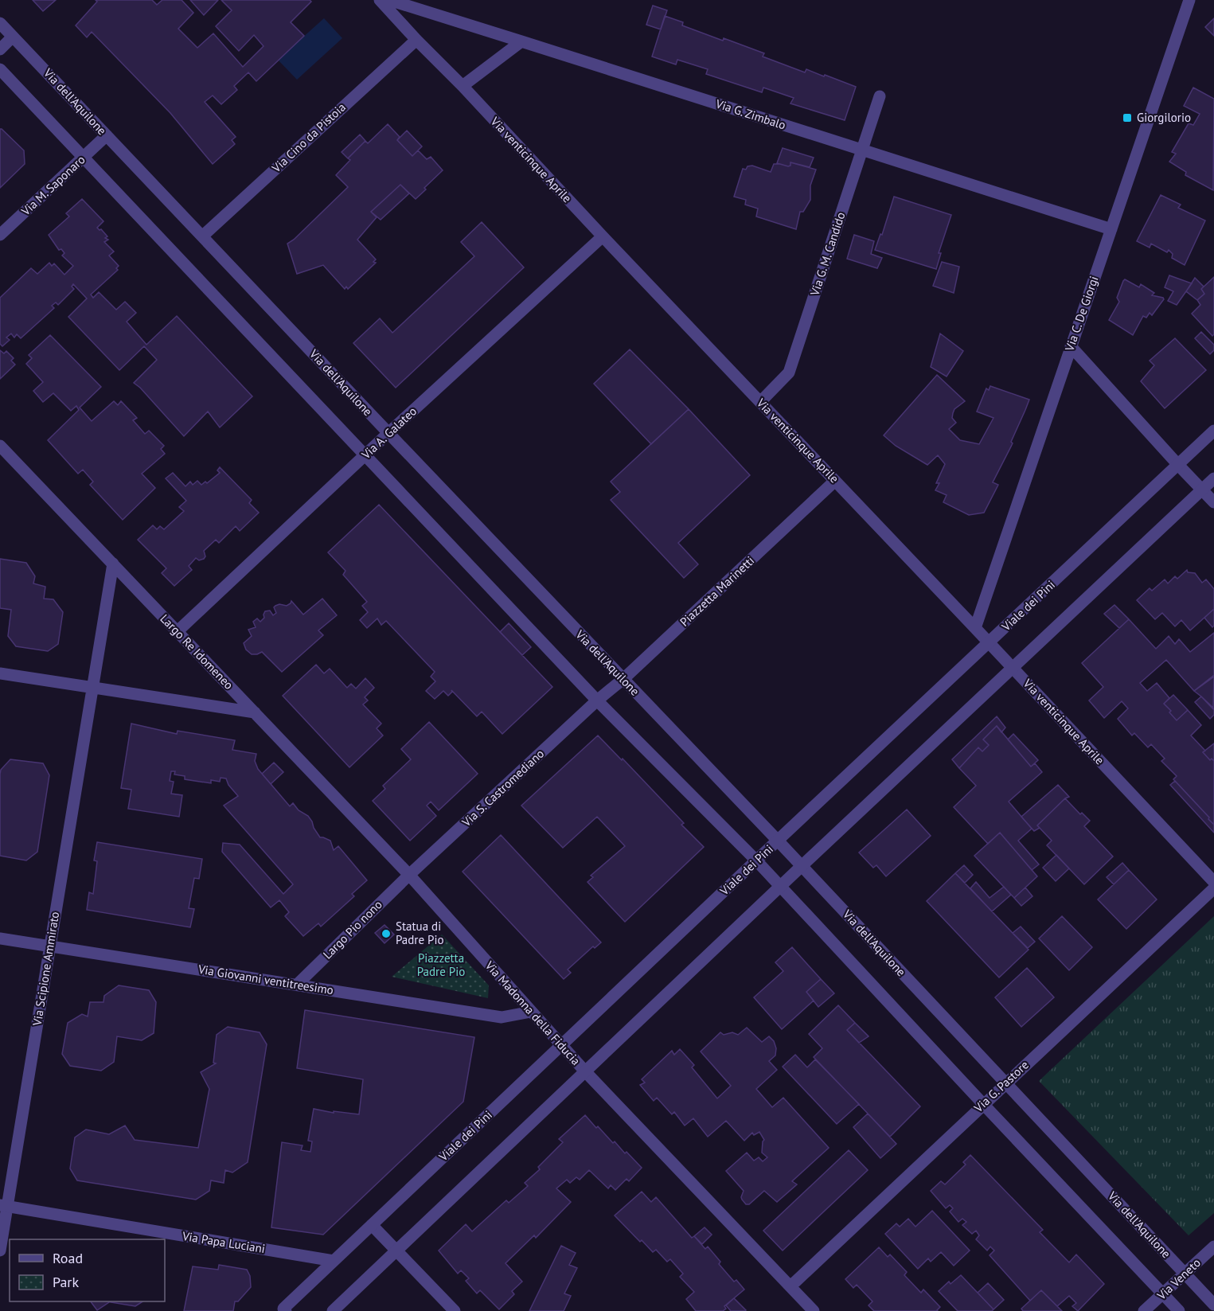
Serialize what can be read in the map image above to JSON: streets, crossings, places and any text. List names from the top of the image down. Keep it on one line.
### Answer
{"streets":{"street":["Via dell'Aquilone","Via G. Zimbalo","Via Cino da Pistoia","Via venticinque Aprile","Via M. Saponaro","Via G. M. Candido","Via C. De Giorgi","Via A. Galateo","Piazzetta Marinetti","Viale dei Pini","Largo Re Idomeneo","Via S. Castromediano","Largo Pio nono","Via Scipione Ammirato","Via Giovanni ventitreesimo","Via Madonna della Fiducia","Via G. Pastore","Via Papa Luciani","Via Veneto"]},"crossings":[["Via dell'Aquilone","Via Cino da Pistoia"],["Via dell'Aquilone","Via M. Saponaro"],["Via dell'Aquilone","Via A. Galateo"],["Via dell'Aquilone","Piazzetta Marinetti"],["Via dell'Aquilone","Viale dei Pini"],["Via dell'Aquilone","Via G. Pastore"],["Via dell'Aquilone","Via Veneto"],["Via G. Zimbalo","Via G. M. Candido"],["Via G. Zimbalo","Via C. De Giorgi"],["Via Cino da Pistoia","Via venticinque Aprile"],["Via venticinque Aprile","Via G. M. Candido"],["Via venticinque Aprile","Via C. De Giorgi"],["Via venticinque Aprile","Via A. Galateo"],["Via venticinque Aprile","Piazzetta Marinetti"],["Via venticinque Aprile","Viale dei Pini"],["Via A. Galateo","Largo Re Idomeneo"],["Piazzetta Marinetti","Via S. Castromediano"],["Viale dei Pini","Via Madonna della Fiducia"],["Viale dei Pini","Via Papa Luciani"],["Largo Re Idomeneo","Via Scipione Ammirato"],["Largo Re Idomeneo","Via Madonna della Fiducia"],["Via S. Castromediano","Largo Pio nono"],["Via S. Castromediano","Via Madonna della Fiducia"],["Largo Pio nono","Via Giovanni ventitreesimo"],["Largo Pio nono","Via Madonna della Fiducia"],["Via Scipione Ammirato","Via Giovanni ventitreesimo"],["Via Scipione Ammirato","Via Papa Luciani"],["Via Giovanni ventitreesimo","Via Madonna della Fiducia"],["Via Madonna della Fiducia","Via G. Pastore"]],"parks":["Piazzetta Padre Pio"],"places":{"transit":["Giorgilorio"],"other":["Statua di Padre Pio"]},"legend":["Road","Park"]}
